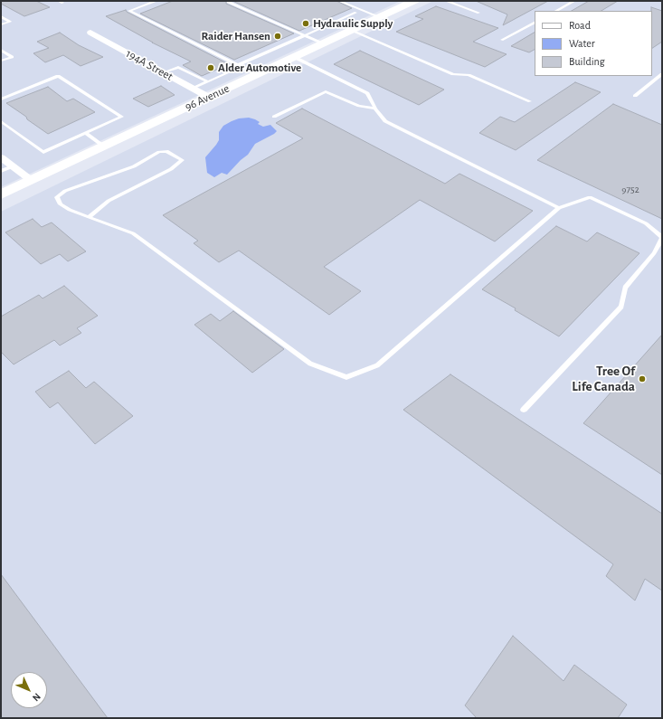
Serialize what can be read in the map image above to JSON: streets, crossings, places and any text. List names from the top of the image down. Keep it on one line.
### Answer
{"streets":{"main road":["96 Avenue"],"street":["194A Street"]},"crossings":[["194A Street","96 Avenue"]],"places":["Hydraulic Supply","Raider Hansen","Alder Automotive","Tree Of Life Canada"],"house_numbers":["9752"],"legend":["Road","Water","Building"],"north":"bottom right"}
